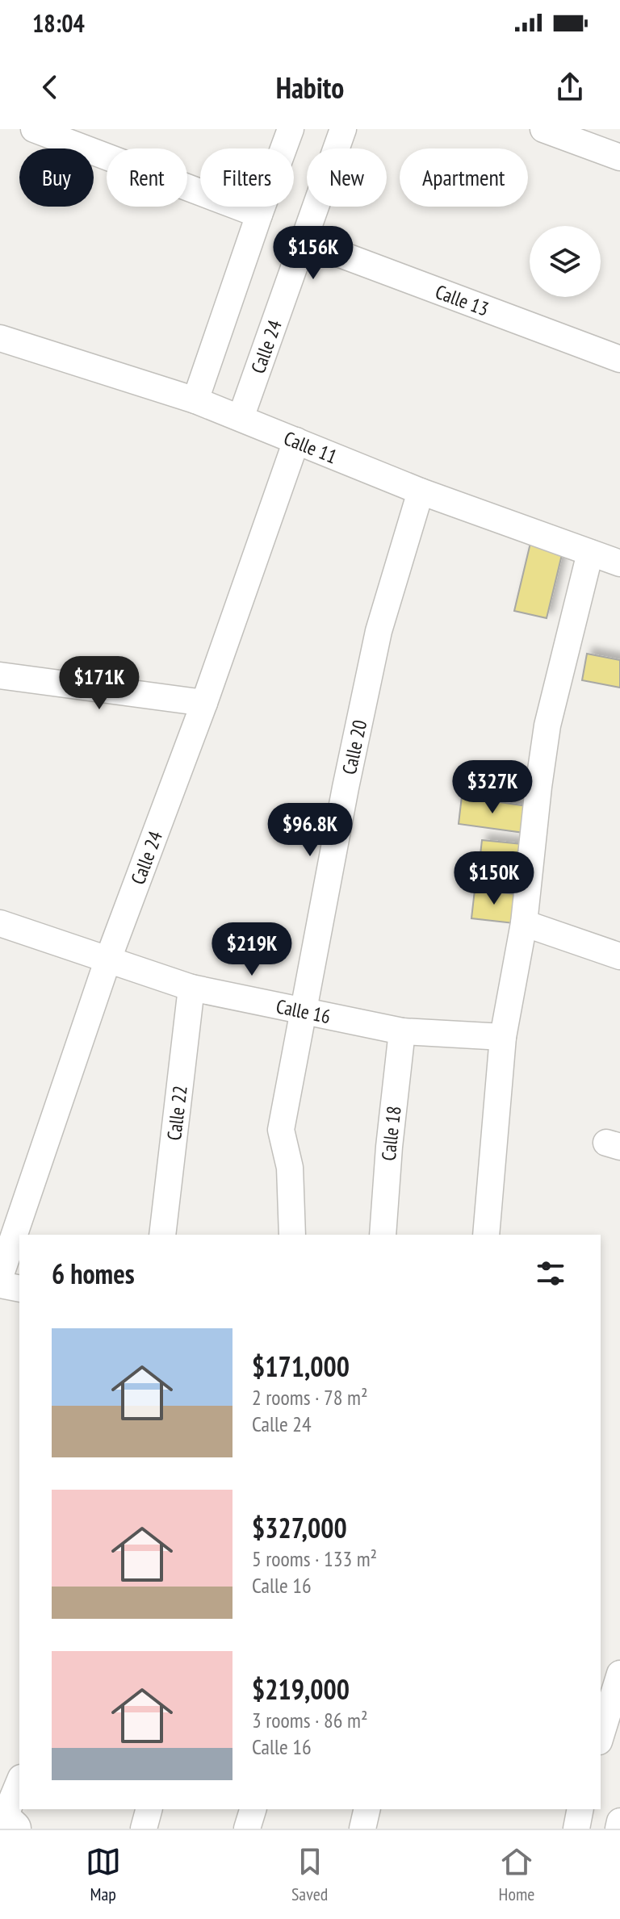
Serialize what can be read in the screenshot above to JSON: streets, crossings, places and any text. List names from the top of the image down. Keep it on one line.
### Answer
{"streets":{"street":["Calle 13","Calle 24","Calle 11","Calle 20","Calle 16","Calle 22","Calle 18"]},"crossings":[["Calle 13","Calle 24"],["Calle 24","Calle 11"],["Calle 24","Calle 16"],["Calle 11","Calle 20"],["Calle 20","Calle 16"],["Calle 16","Calle 22"],["Calle 16","Calle 18"]],"page":{"status":"18:04","header":"Habito","chip":["Buy","Rent","Filters","New","Apartment"],"price":["$156K","$171K","$327K","$96.8K","$150K","$219K"],"heading":"6 homes","list":[{"name":"$171,000","note":"2 rooms · 78 m² · Calle 24"},{"name":"$327,000","note":"5 rooms · 133 m² · Calle 16"},{"name":"$219,000","note":"3 rooms · 86 m² · Calle 16"}],"tabs":["Map","Saved","Home"]}}
